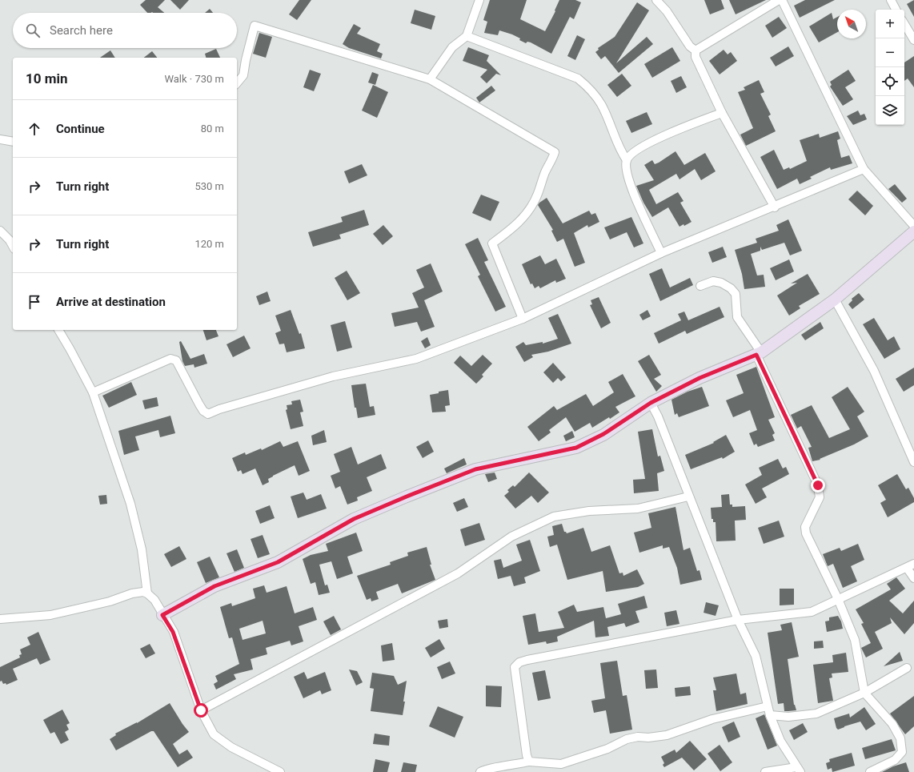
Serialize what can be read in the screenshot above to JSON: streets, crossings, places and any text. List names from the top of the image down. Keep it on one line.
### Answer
{"north":"top left","page":{"map_buttons":["+","−"],"search":"Search here","heading":["10 min","Walk · 730 m"],"list":[["Continue","80 m"],["Turn right","530 m"],["Turn right","120 m"],"Arrive at destination"]}}
